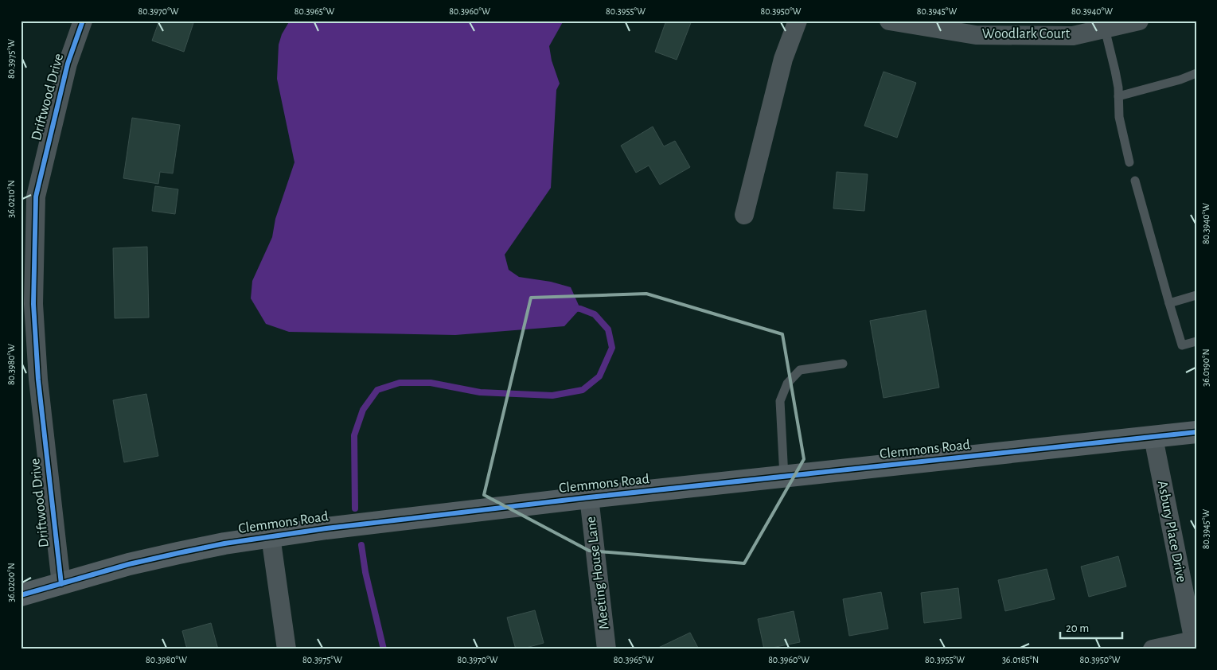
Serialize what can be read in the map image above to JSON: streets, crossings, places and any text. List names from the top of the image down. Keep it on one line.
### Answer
{"streets":{"main road":["Clemmons Road"],"street":["Woodlark Court","Driftwood Drive","Asbury Place Drive","Meeting House Lane"]},"crossings":[["Driftwood Drive","Clemmons Road"],["Clemmons Road","Asbury Place Drive"],["Clemmons Road","Meeting House Lane"]],"scale_bar":"20 m","coordinates":["80.3970°W","80.3965°W","80.3960°W","80.3955°W","80.3950°W","80.3945°W","80.3940°W","80.3975°W","36.0210°N","80.3980°W","36.0190°N","36.0200°N","36.0185°N"]}
